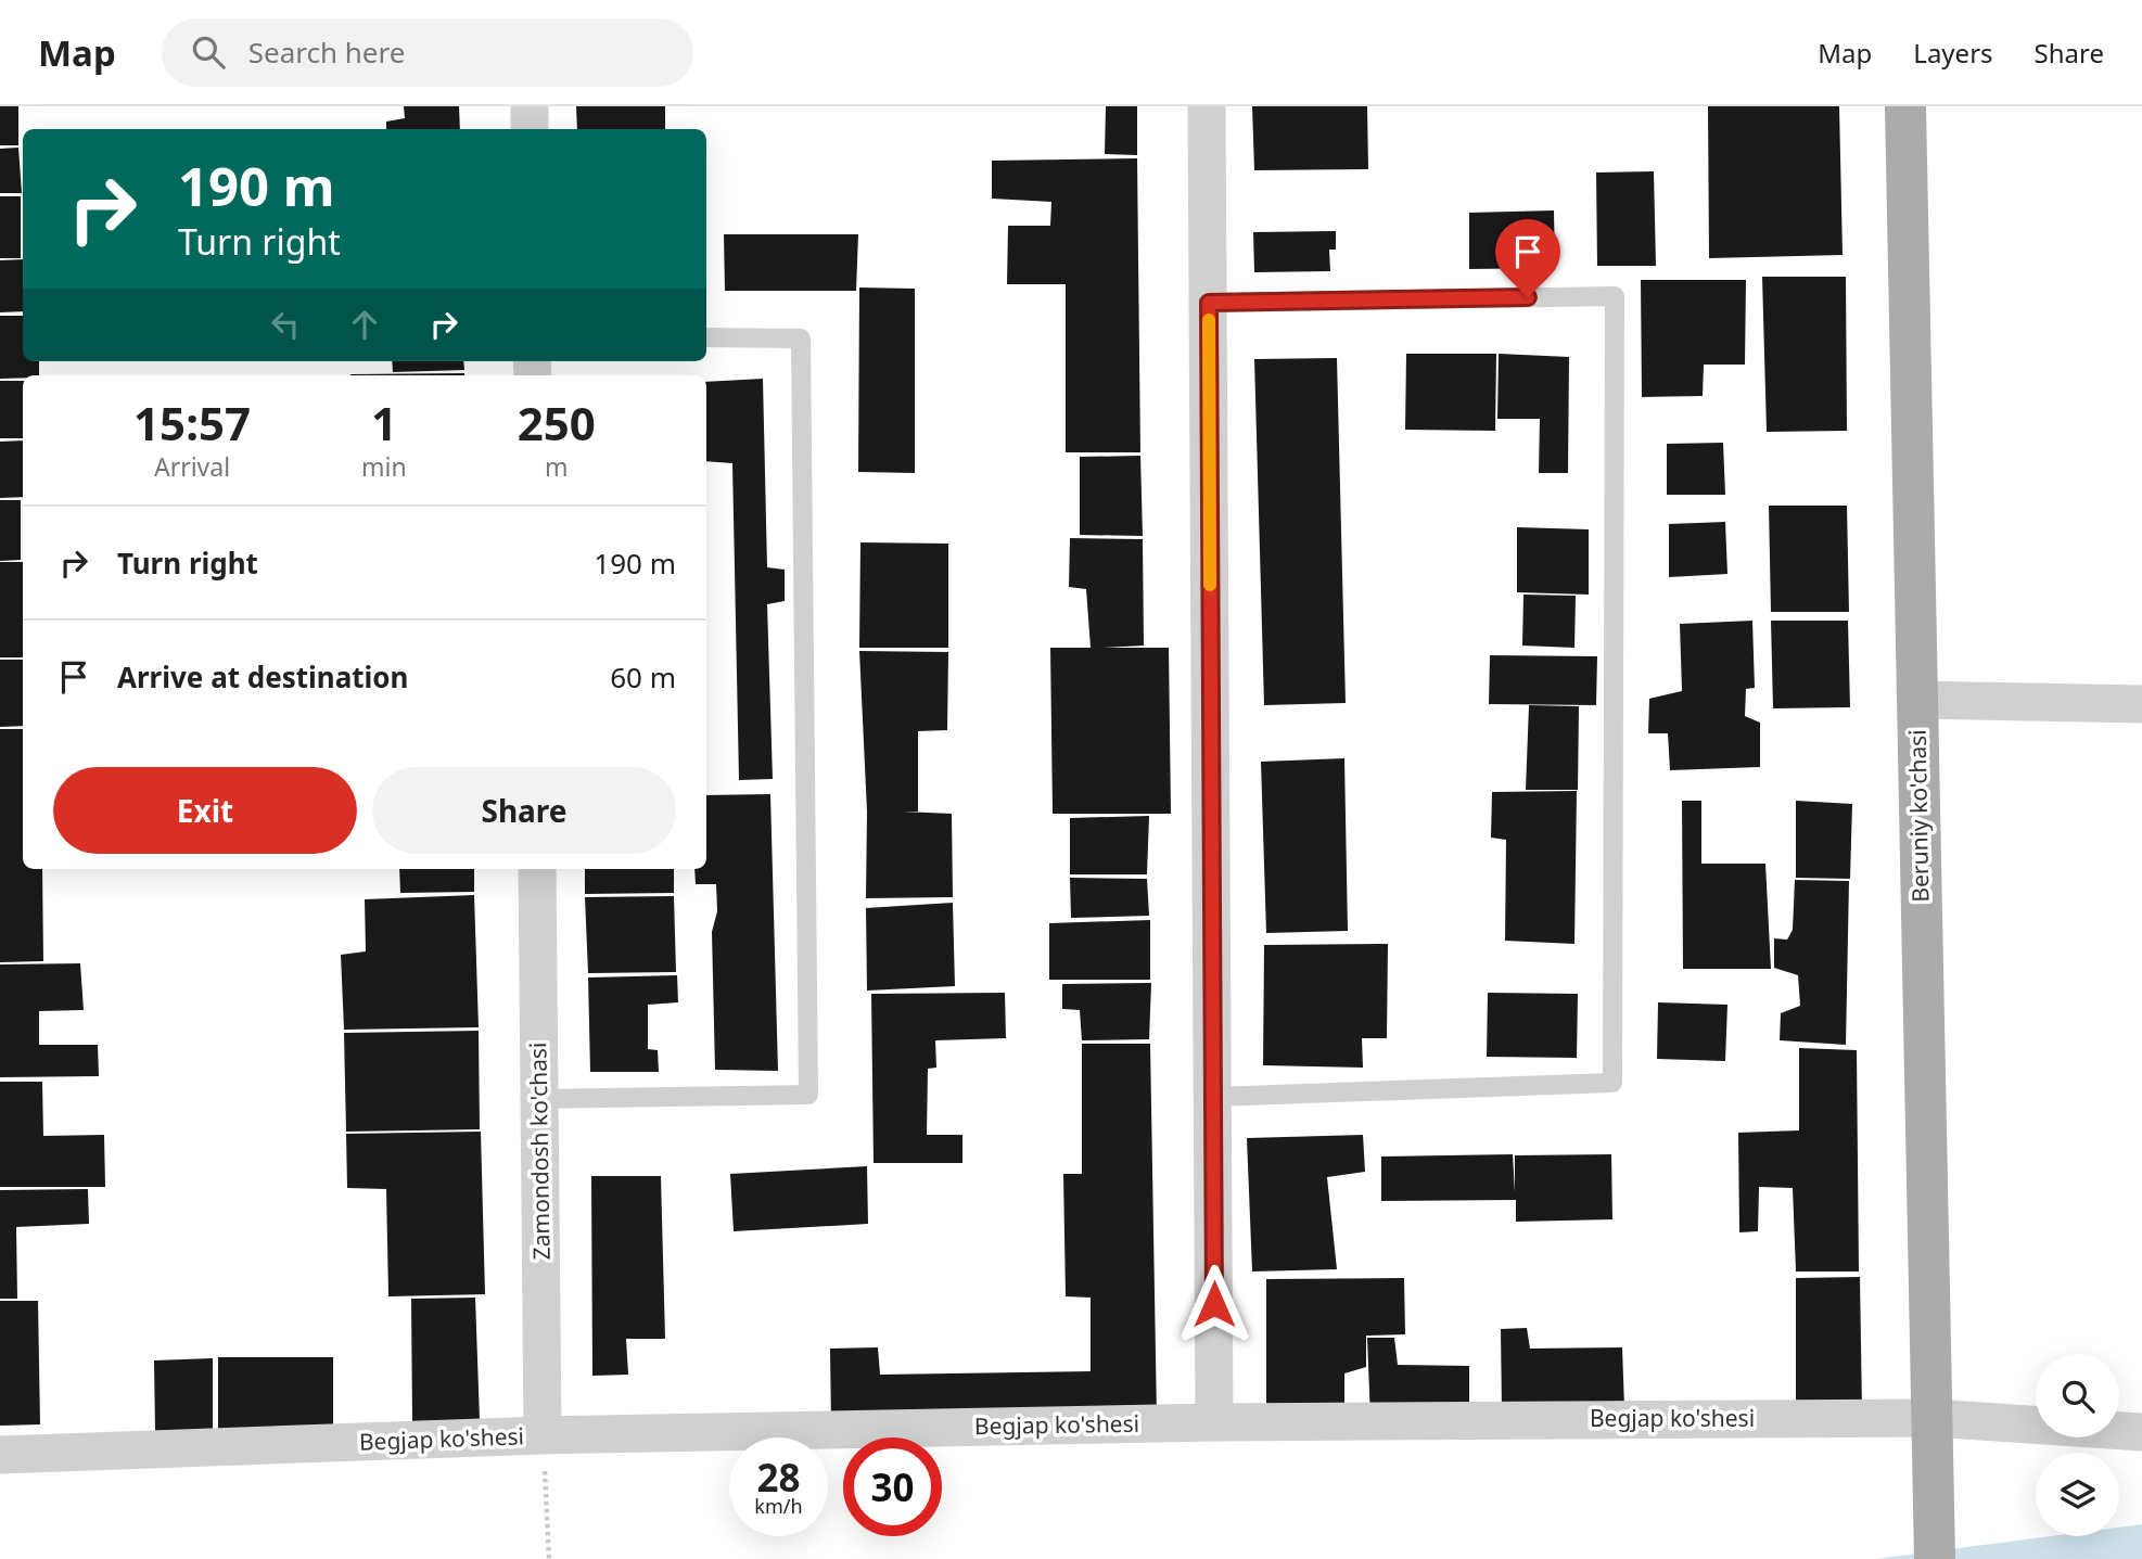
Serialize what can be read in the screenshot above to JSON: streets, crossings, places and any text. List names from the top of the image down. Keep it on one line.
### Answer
{"streets":{"main road":["Beruniy ko'chasi"],"street":["Zamondosh ko'chasi","Begjap ko'shesi"]},"crossings":[["Beruniy ko'chasi","Begjap ko'shesi"],["Zamondosh ko'chasi","Begjap ko'shesi"]],"page":{"header":"Map","search":"Search here","nav":["Map","Layers","Share"],"turn":["190 m","Turn right"],"eta":["15:57","Arrival","1","min","250","m"],"list":[{"name":"Turn right","value":"190 m"},{"name":"Arrive at destination","value":"60 m"}],"buttons":["Exit","Share"],"speed":"28 km/h","limit":"30"}}
